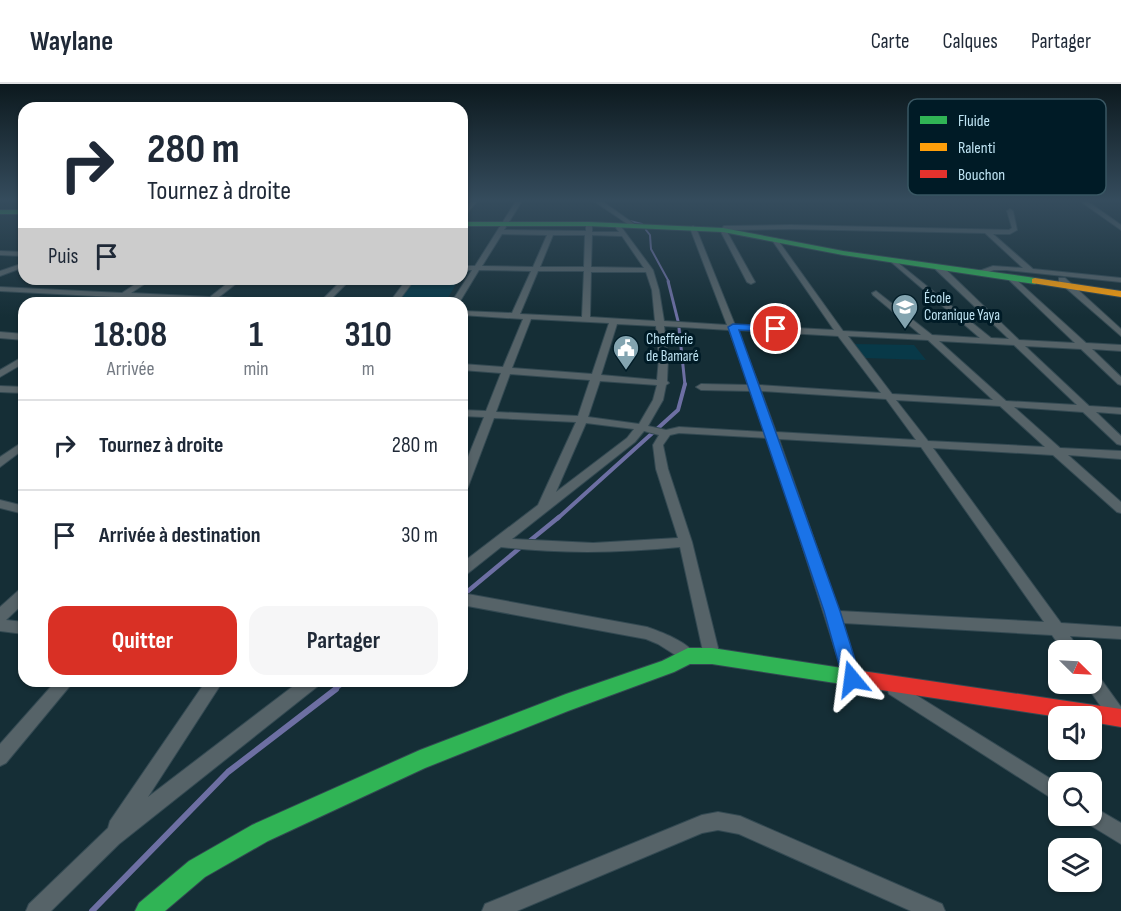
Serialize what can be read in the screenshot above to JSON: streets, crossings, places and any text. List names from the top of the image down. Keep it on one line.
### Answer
{"places":{"school or university":["École Coranique Yaya"],"public building":["Chefferie de Bamaré"]},"legend":["Fluide","Ralenti","Bouchon"],"north":"bottom right","page":{"header":"Waylane","nav":["Carte","Calques","Partager"],"turn":["280 m","Tournez à droite"],"then":"Puis","eta":["18:08","Arrivée","1","min","310","m"],"list":[{"name":"Tournez à droite","value":"280 m"},{"name":"Arrivée à destination","value":"30 m"}],"buttons":["Quitter","Partager"]}}
